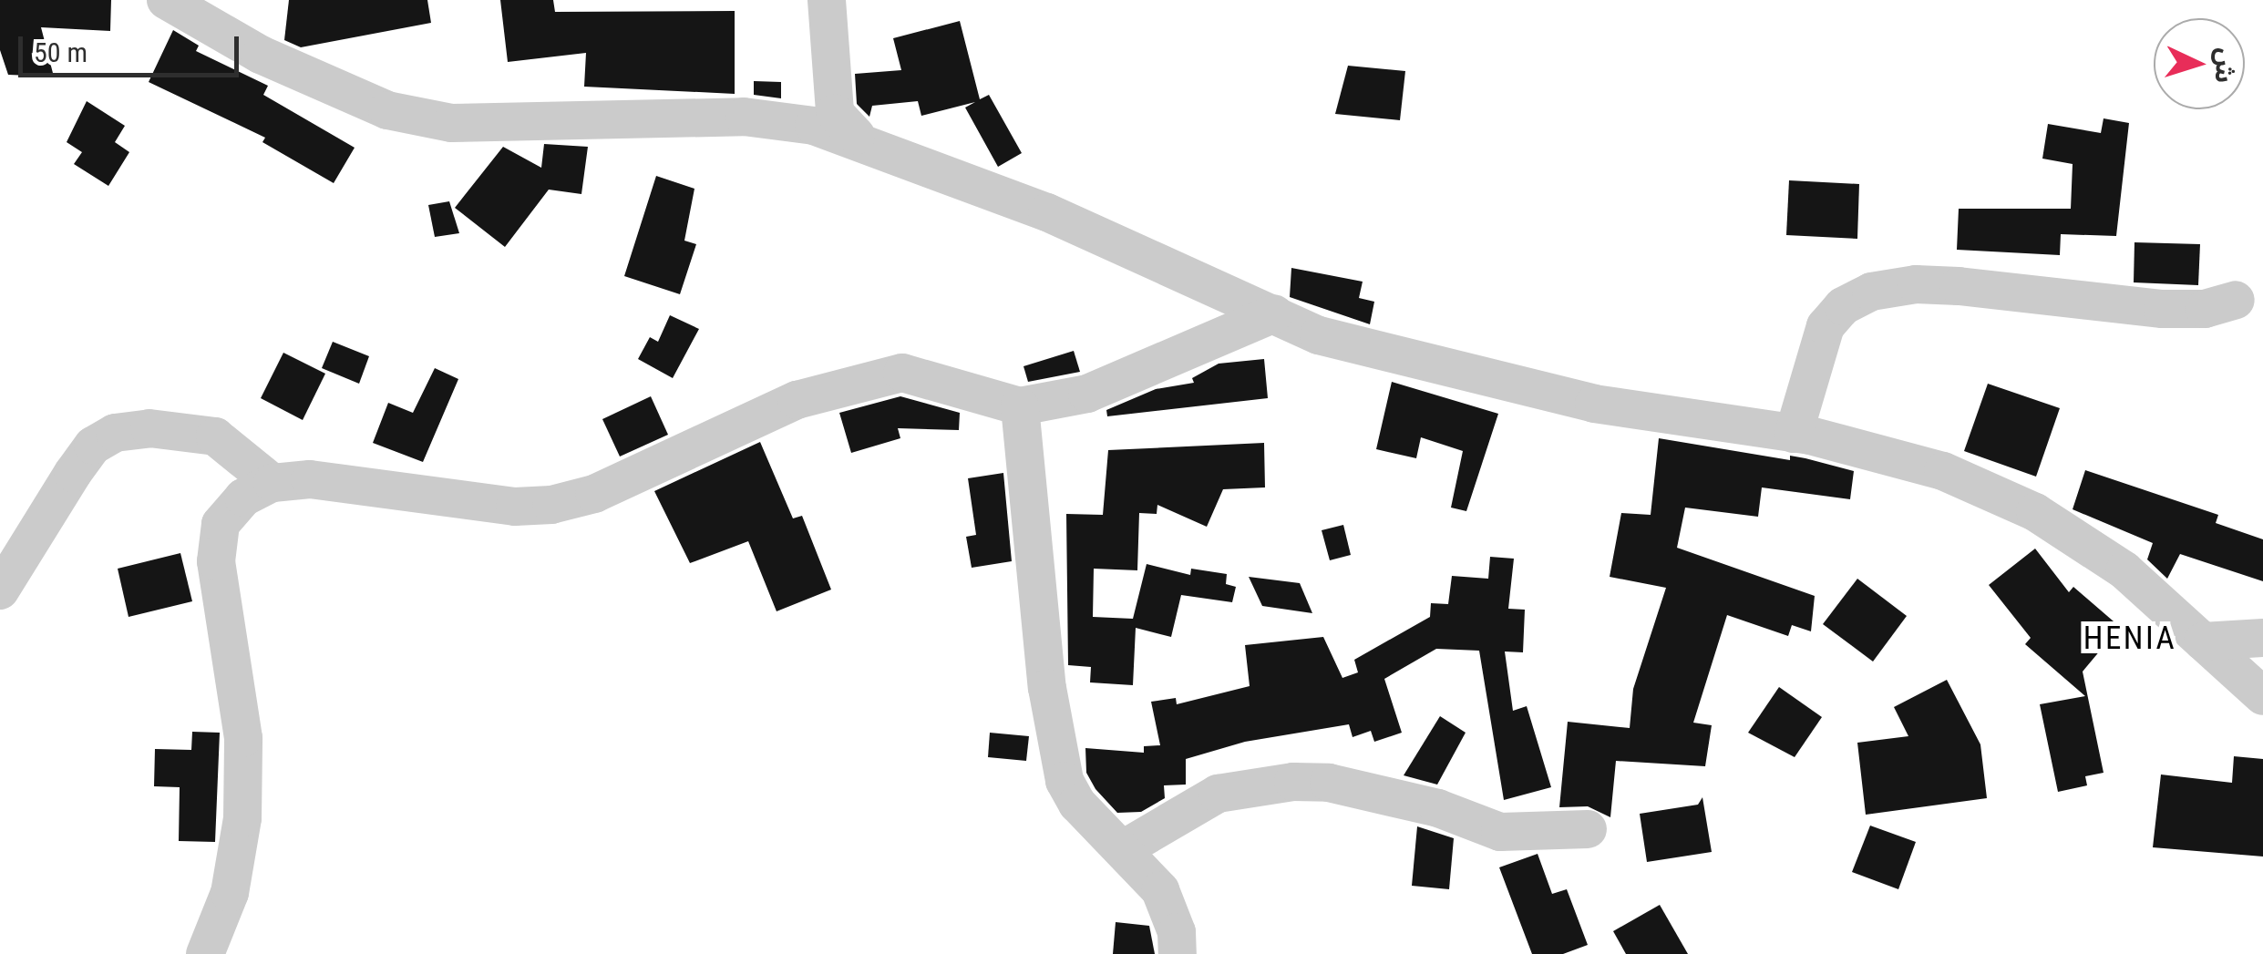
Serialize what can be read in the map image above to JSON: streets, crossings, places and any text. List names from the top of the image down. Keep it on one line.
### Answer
{"districts":["HENIA"],"scale_bar":"50 m","north":"right"}
